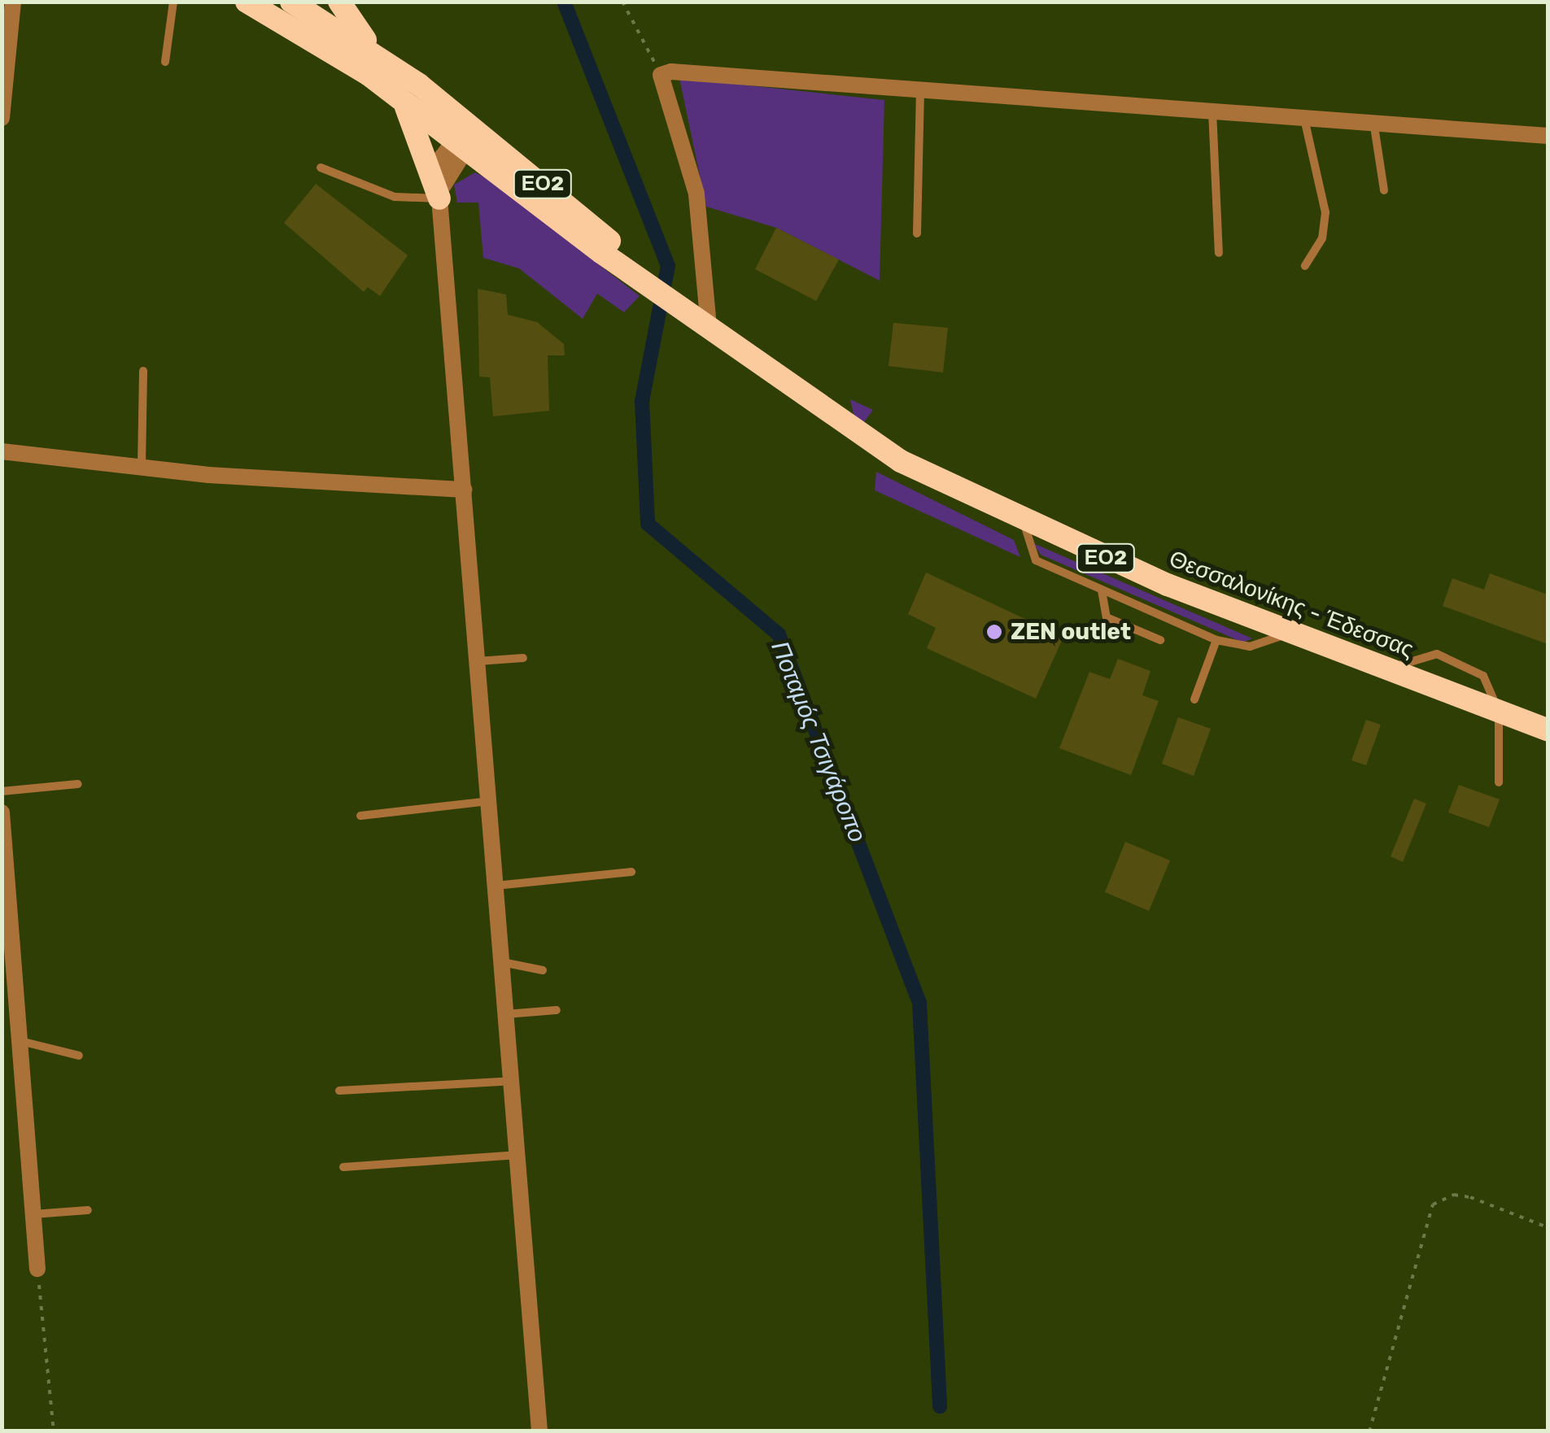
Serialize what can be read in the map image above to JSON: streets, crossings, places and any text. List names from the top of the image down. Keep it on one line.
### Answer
{"streets":{"highway":["ΕΟ2","Θεσσαλονίκης - Έδεσσας"]},"water":["Ποταμός Τσιγάροπο"],"places":["ZEN outlet"]}
